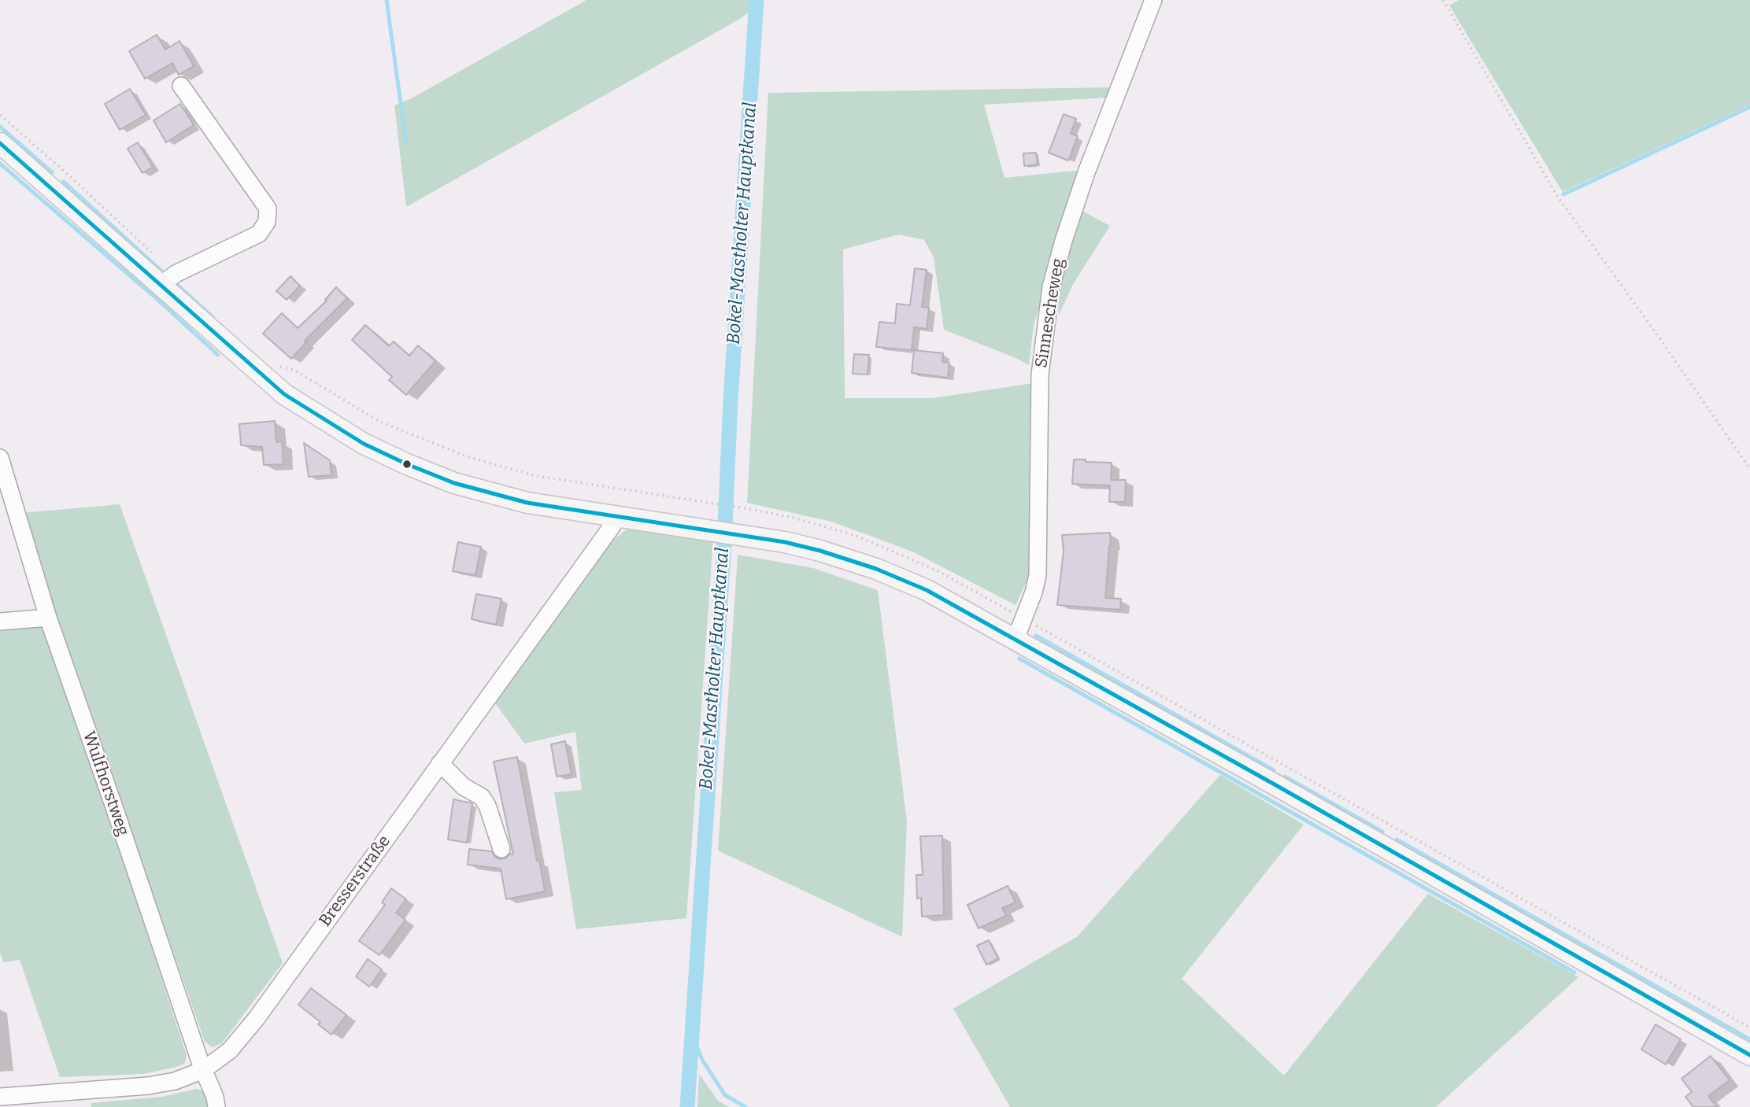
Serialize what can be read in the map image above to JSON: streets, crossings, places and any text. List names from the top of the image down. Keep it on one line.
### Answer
{"streets":{"street":["Sinnescheweg","Wulfhorstweg","Bresserstraße"]},"crossings":[["Wulfhorstweg","Bresserstraße"]],"water":["Bokel-Mastholter Hauptkanal"]}
